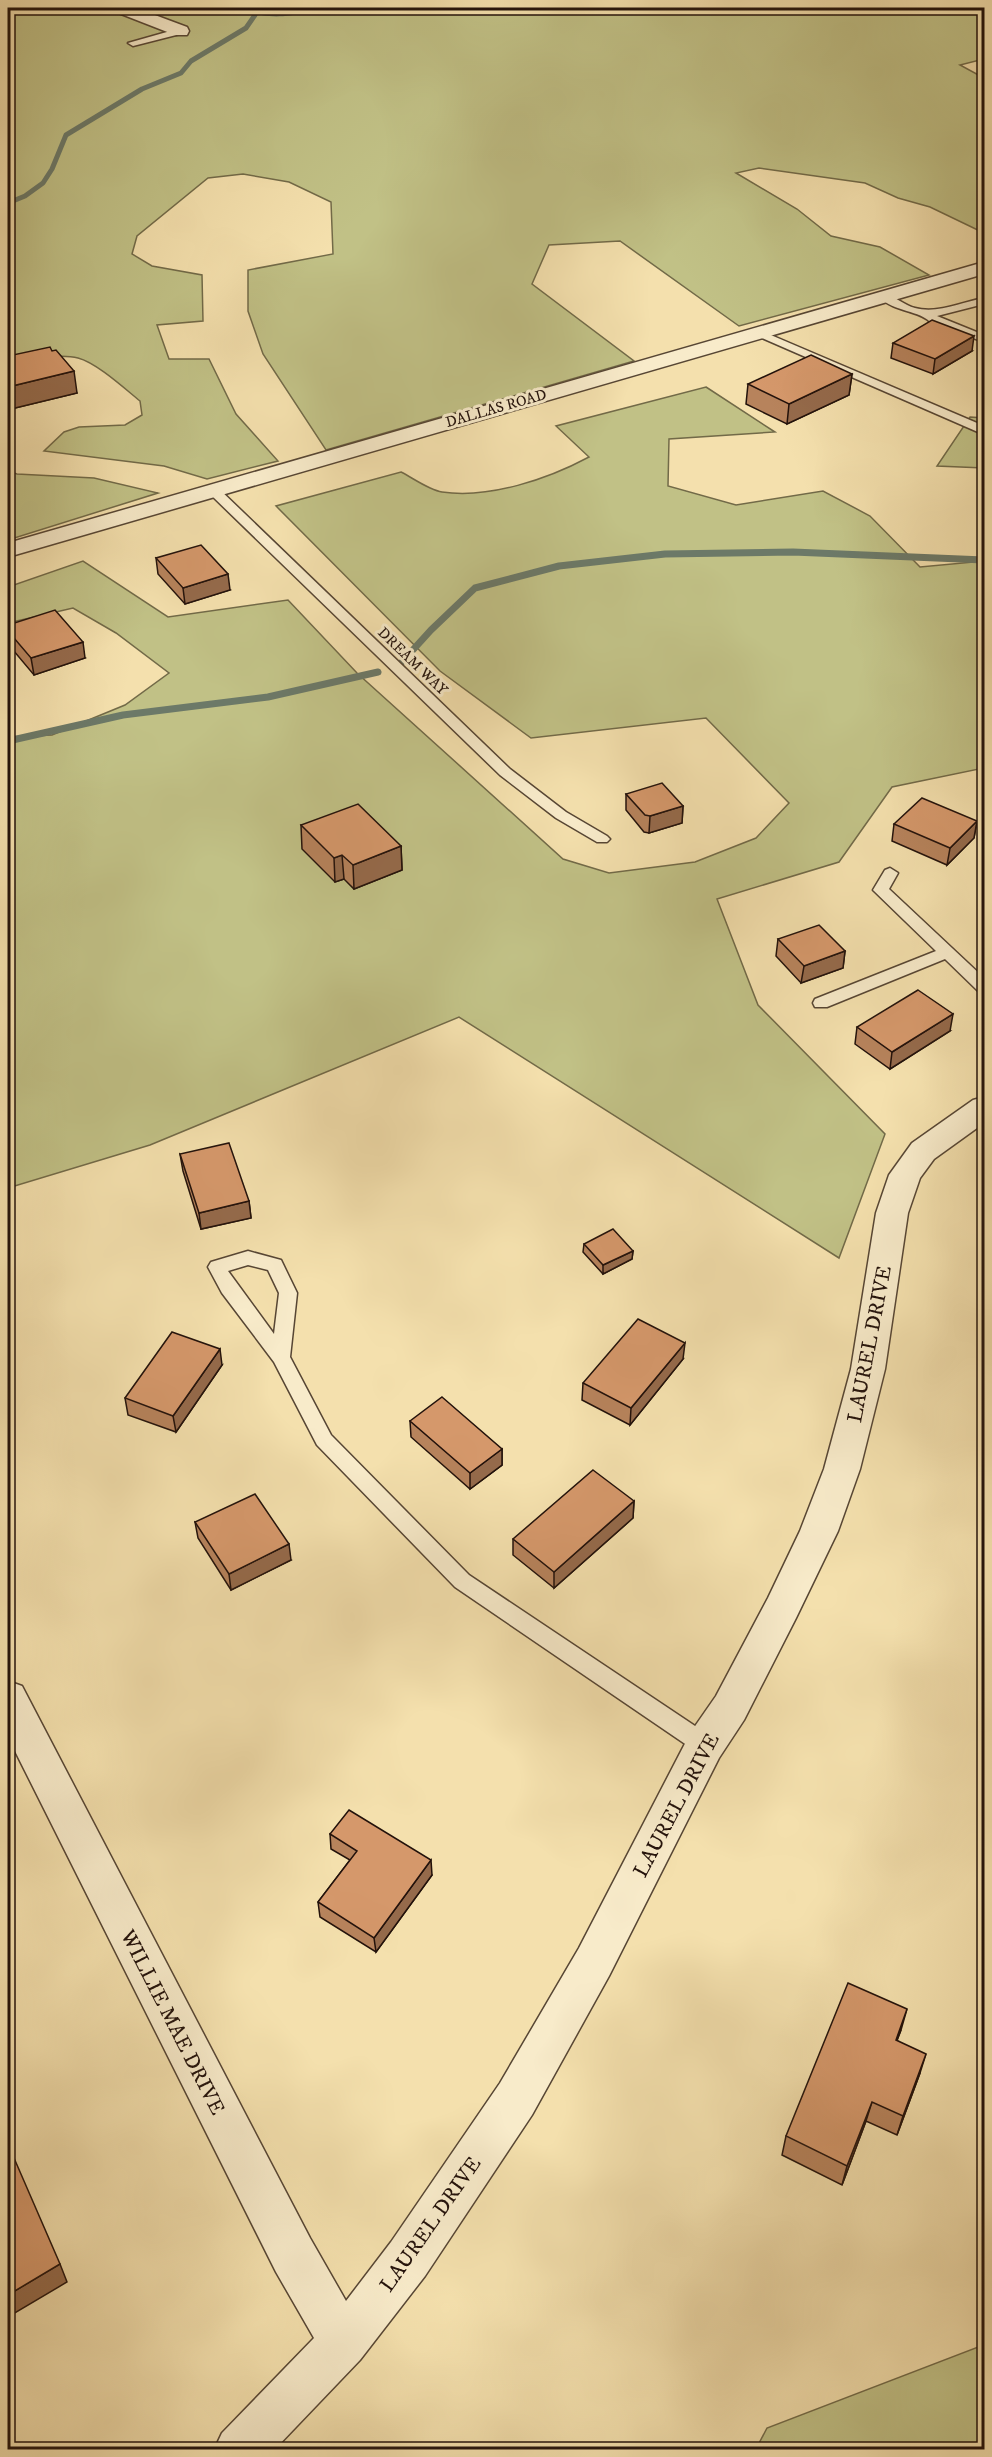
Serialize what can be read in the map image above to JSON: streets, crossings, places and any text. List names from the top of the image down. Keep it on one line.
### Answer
{"streets":{"street":["DALLAS ROAD","LAUREL DRIVE","WILLIE MAE DRIVE"],"lane":["DREAM WAY"]},"crossings":[["DALLAS ROAD","DREAM WAY"],["LAUREL DRIVE","WILLIE MAE DRIVE"]]}
